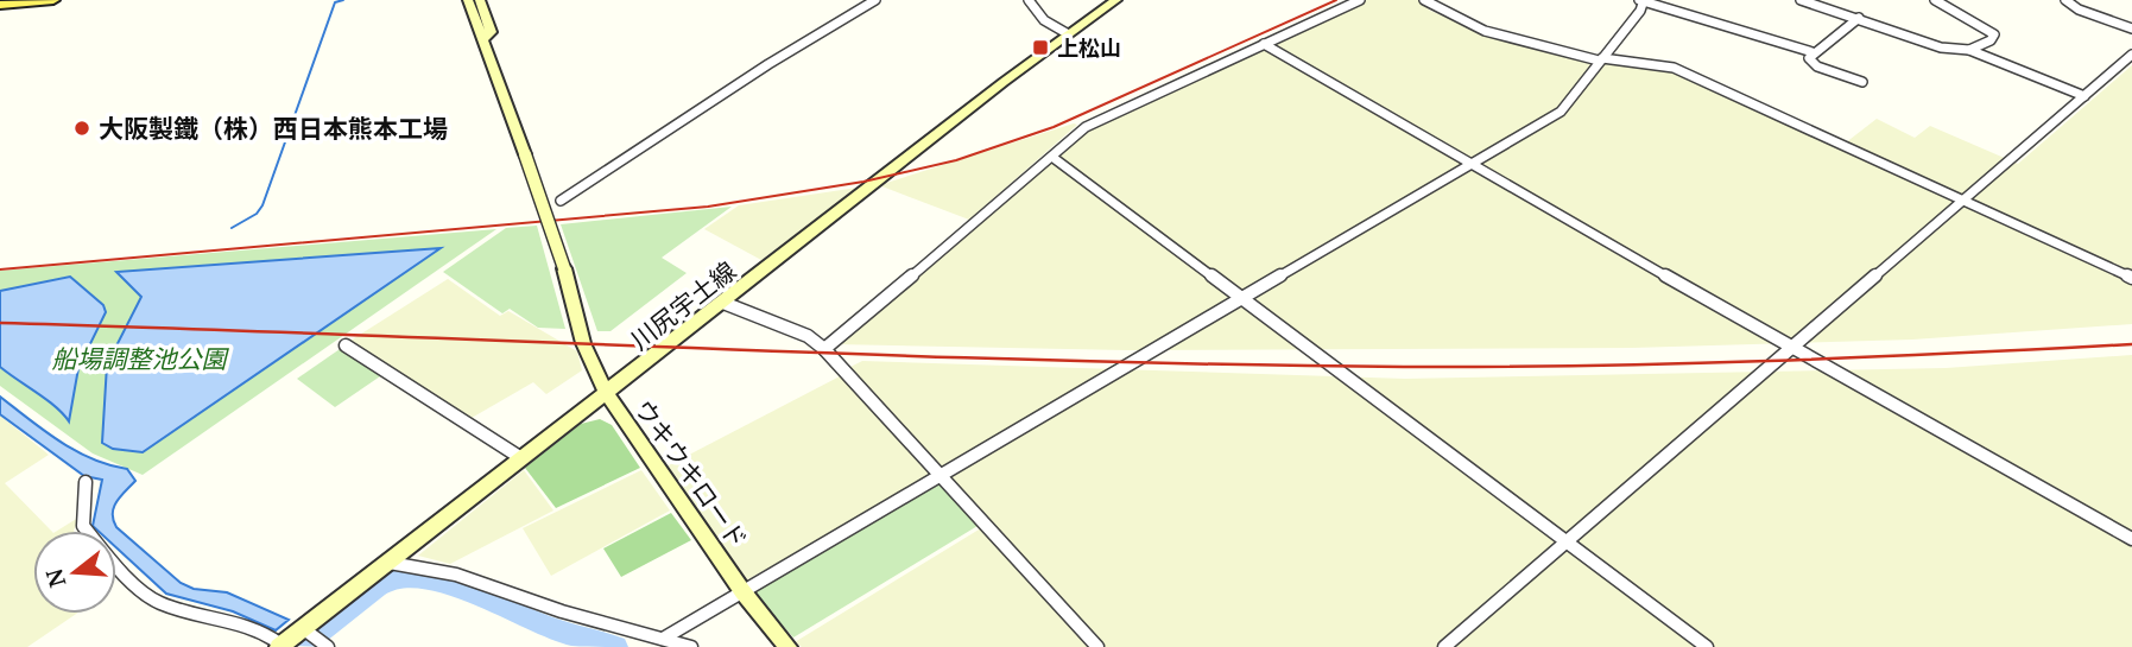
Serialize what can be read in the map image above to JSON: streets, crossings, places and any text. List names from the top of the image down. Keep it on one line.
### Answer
{"streets":{"street":["川尻宇土線","ウキウキロード"]},"crossings":[["川尻宇土線","ウキウキロード"]],"parks":["船場調整池公園"],"places":{"transit":["上松山"],"other":["大阪製鐵（株）西日本熊本工場"]},"north":"left"}
